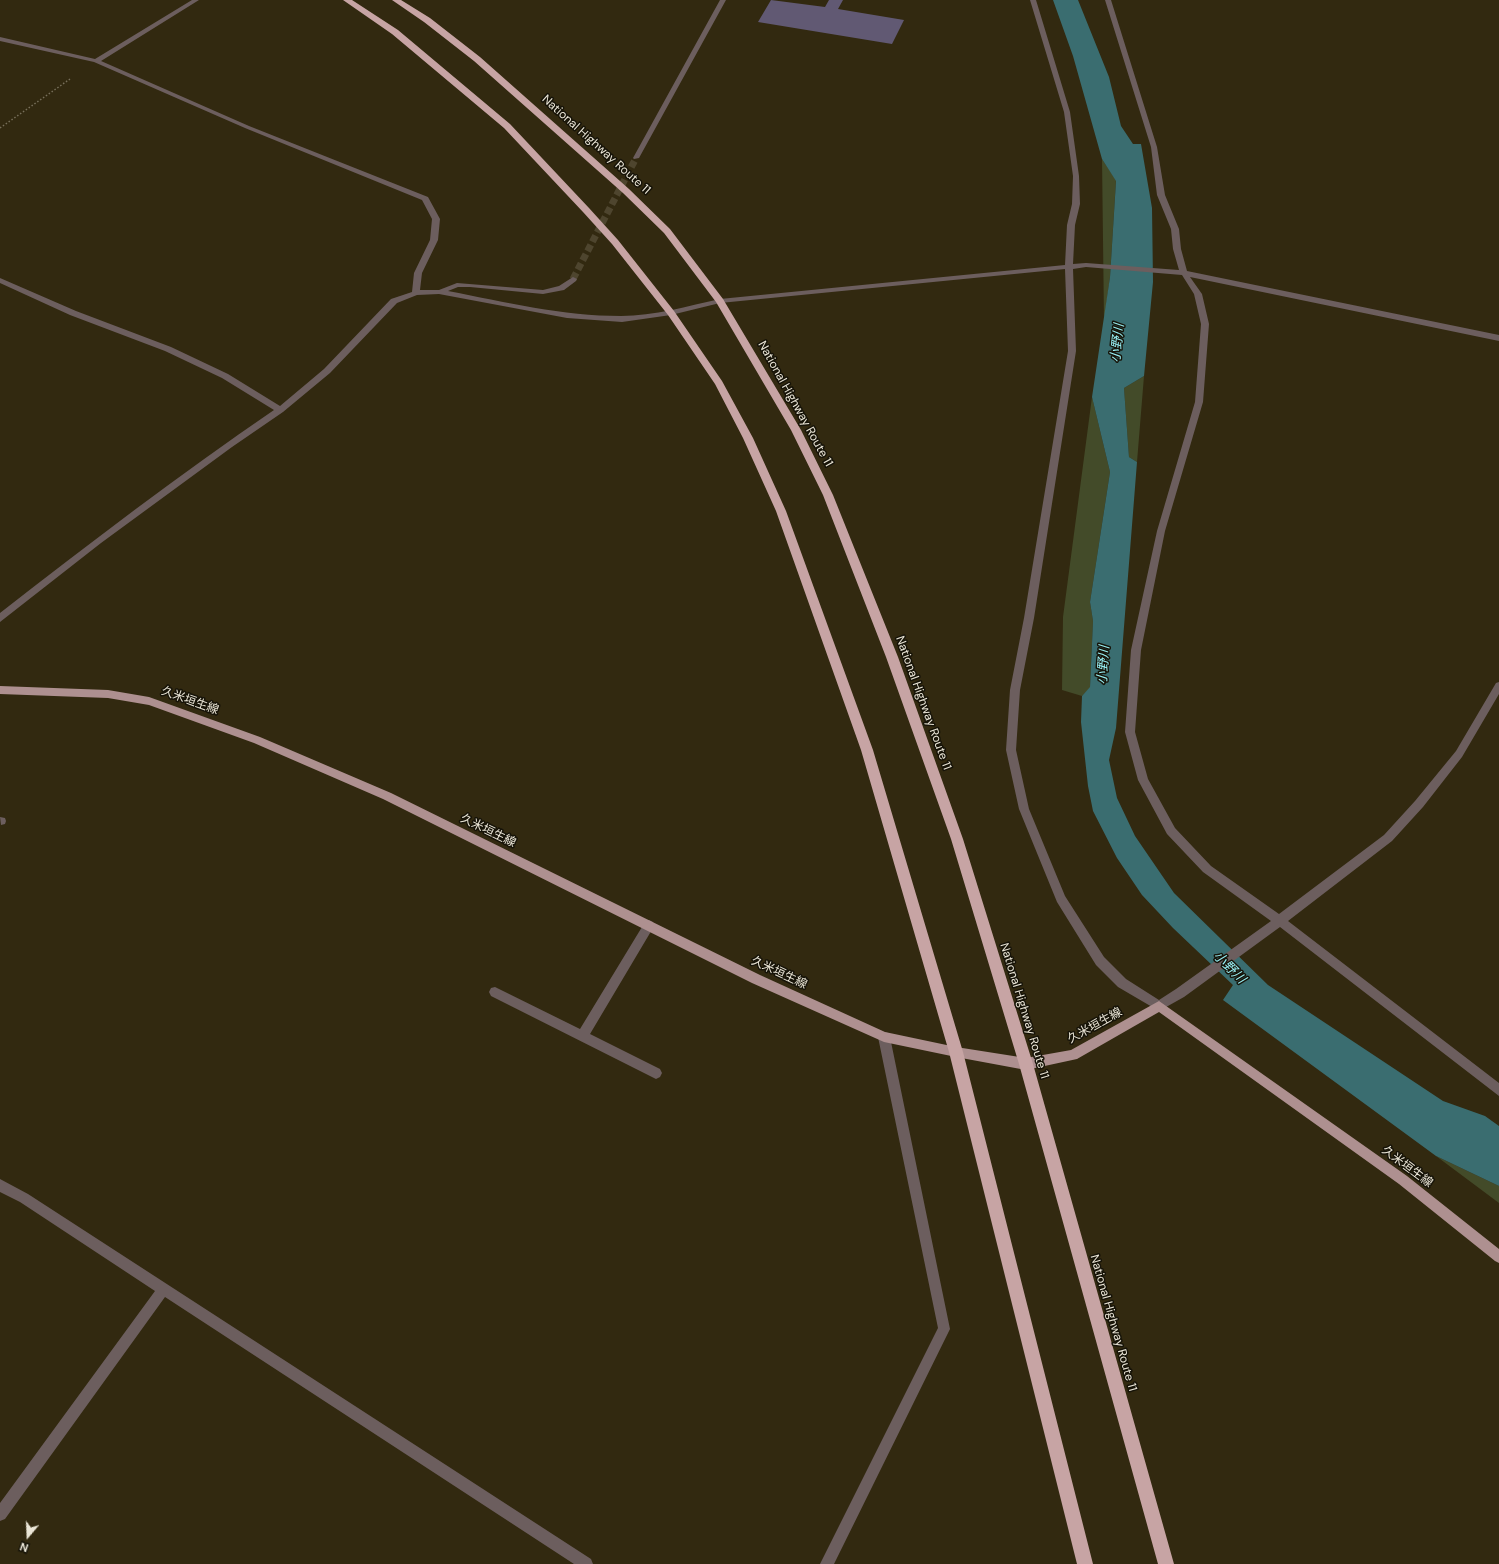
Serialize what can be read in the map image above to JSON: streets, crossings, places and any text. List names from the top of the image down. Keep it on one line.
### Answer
{"streets":{"highway":["National Highway Route 11"],"main road":["久米垣生線"]},"crossings":[["National Highway Route 11","久米垣生線"]],"water":["小野川"],"north":"bottom"}
